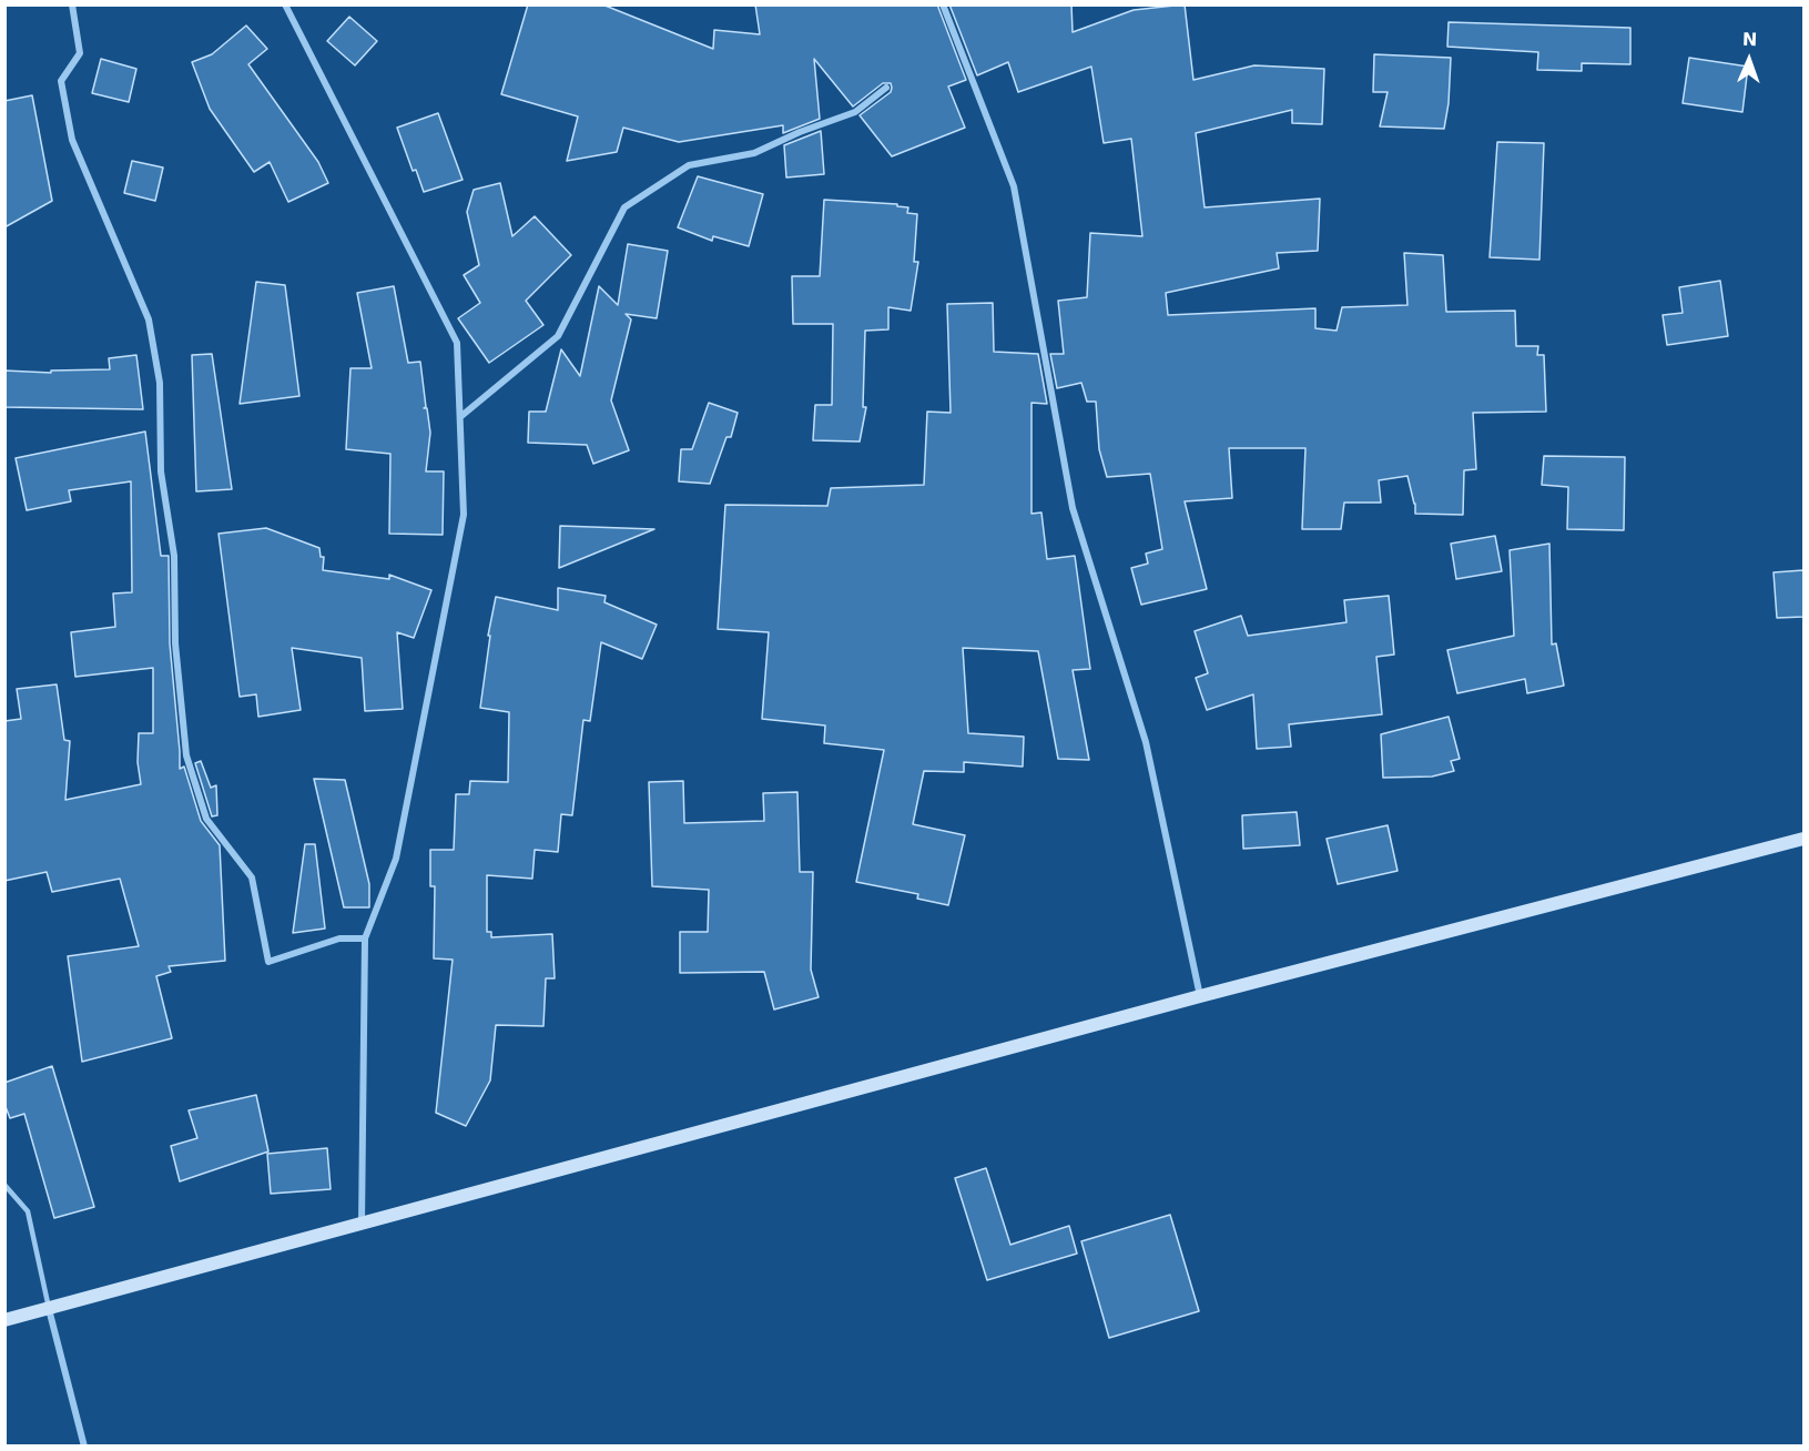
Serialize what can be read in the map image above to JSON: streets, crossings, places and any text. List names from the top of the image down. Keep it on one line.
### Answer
{"north":"top"}
